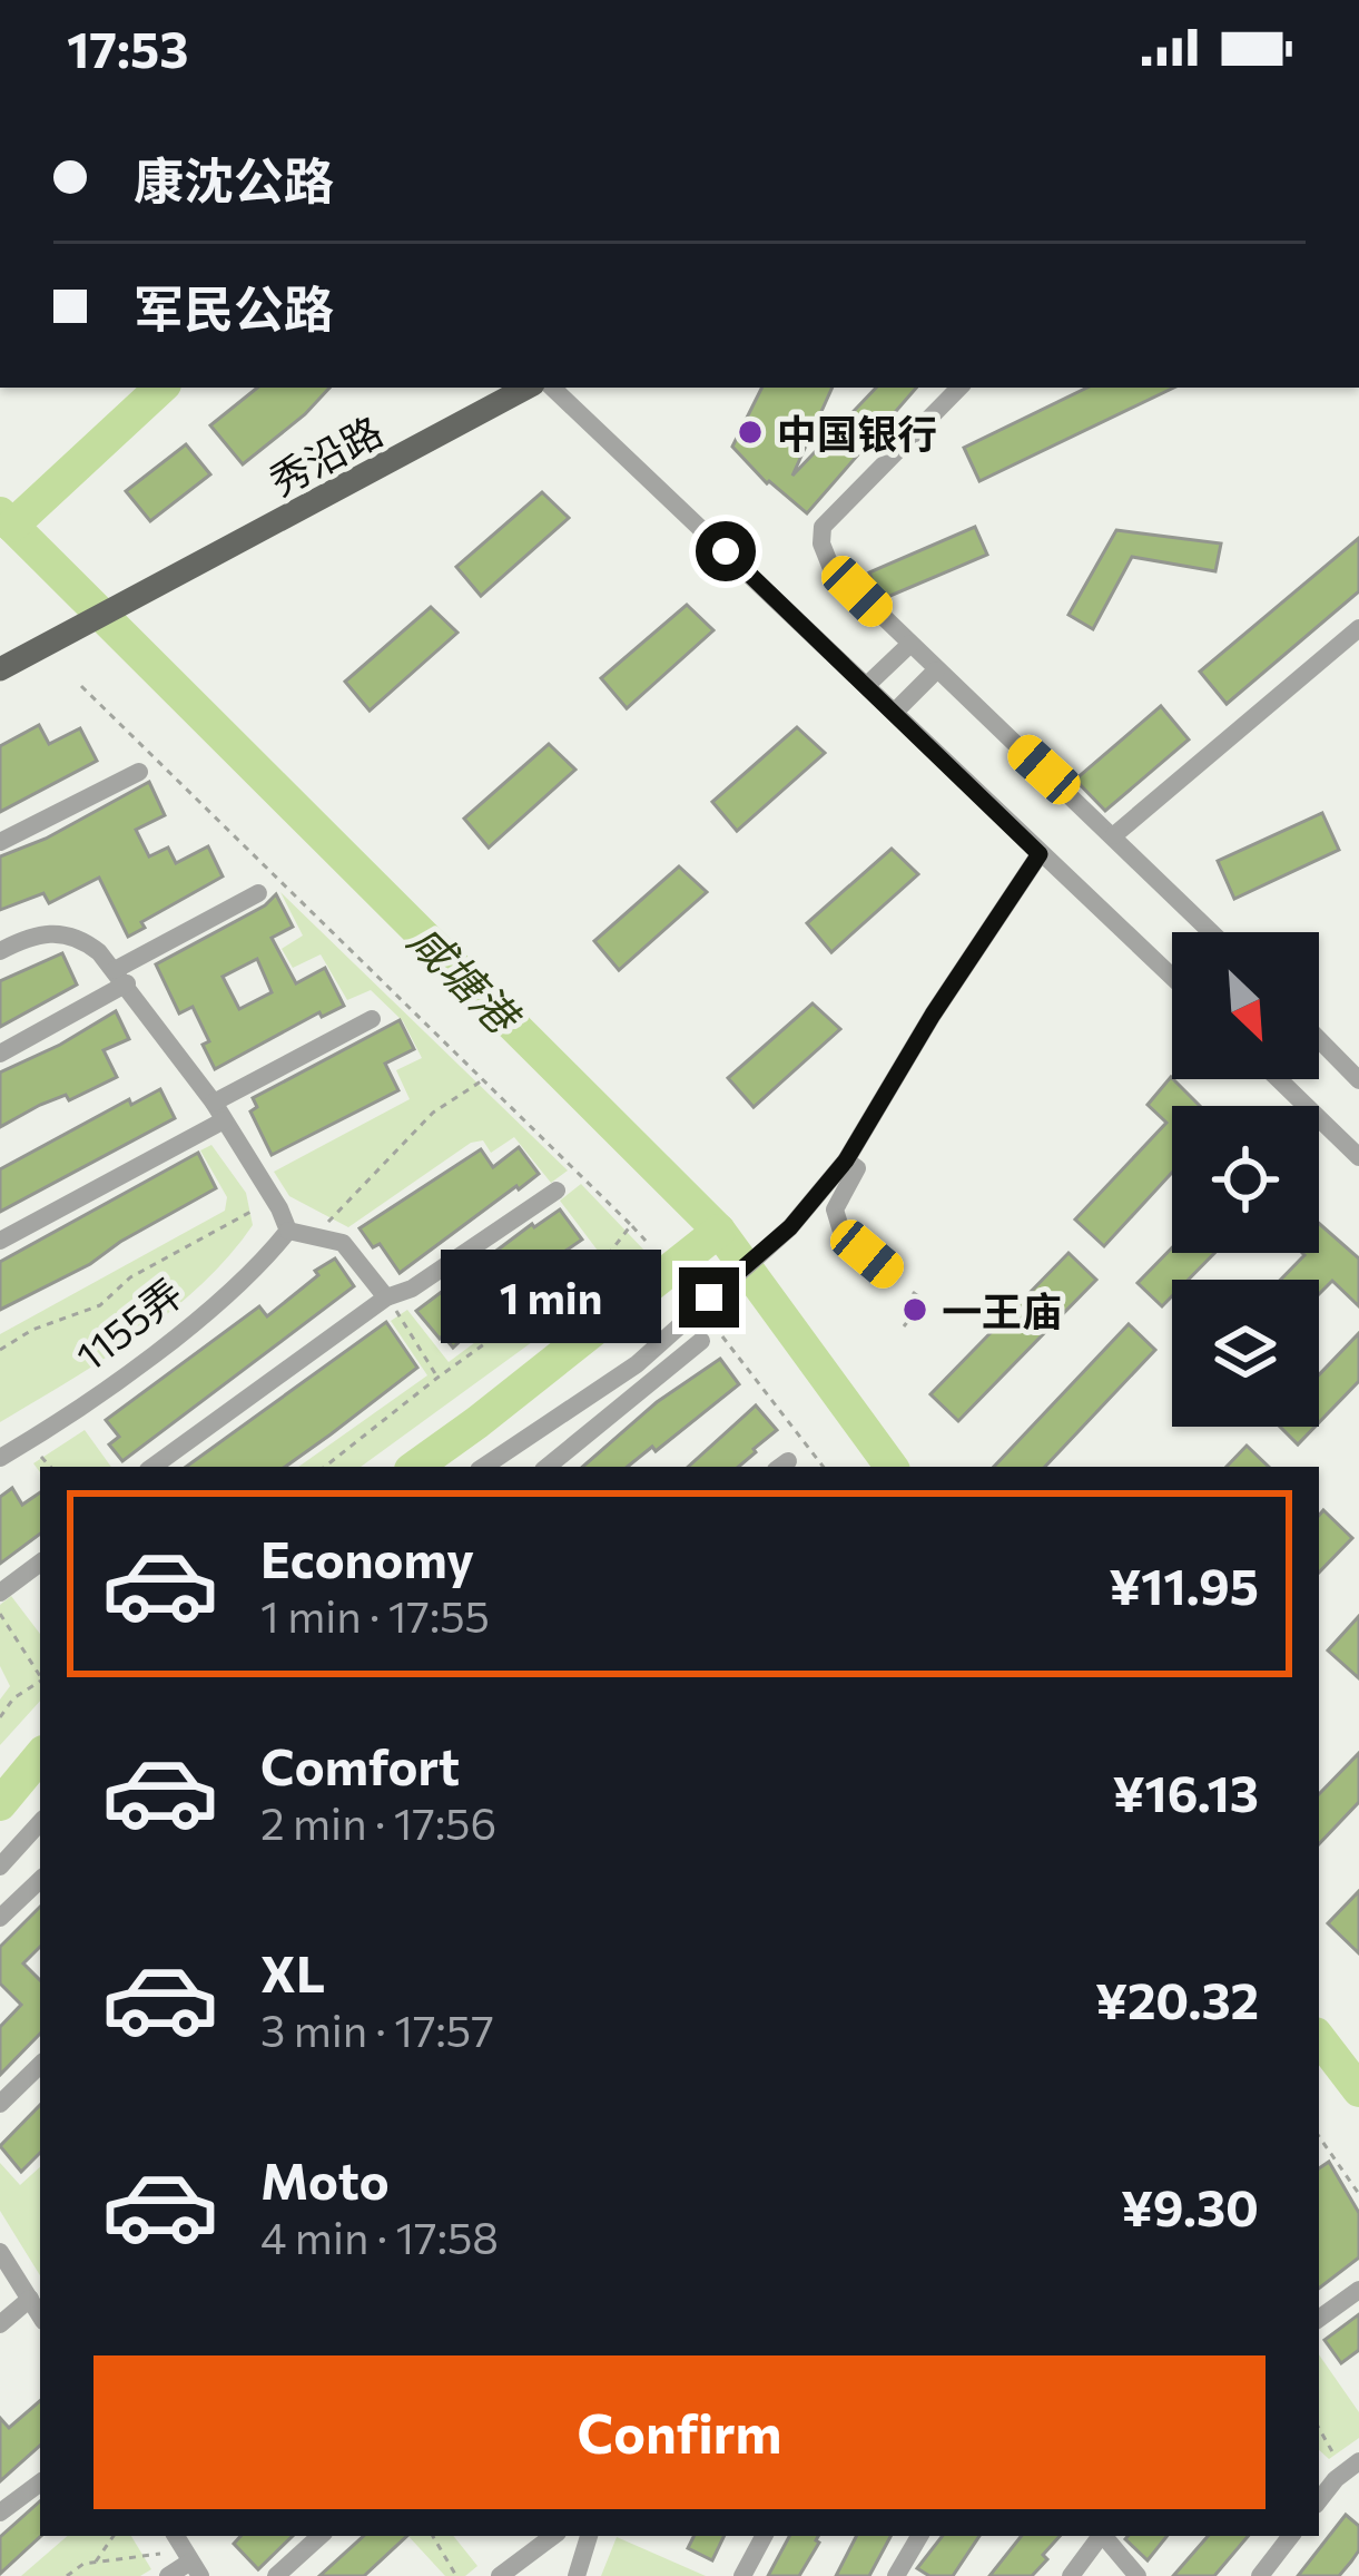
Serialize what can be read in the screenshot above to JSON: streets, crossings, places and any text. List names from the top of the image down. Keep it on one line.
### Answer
{"streets":{"main road":["秀沿路"],"street":["1155弄"]},"water":["咸塘港"],"places":["中国银行","一王庙"],"north":"bottom right","page":{"status":"17:53","banner":["康沈公路","军民公路"],"bubble":"1 min","list":[{"name":"Economy","note":"1 min · 17:55","value":"¥11.95"},{"name":"Comfort","note":"2 min · 17:56","value":"¥16.13"},{"name":"XL","note":"3 min · 17:57","value":"¥20.32"},{"name":"Moto","note":"4 min · 17:58","value":"¥9.30"}],"buttons":"Confirm"}}
